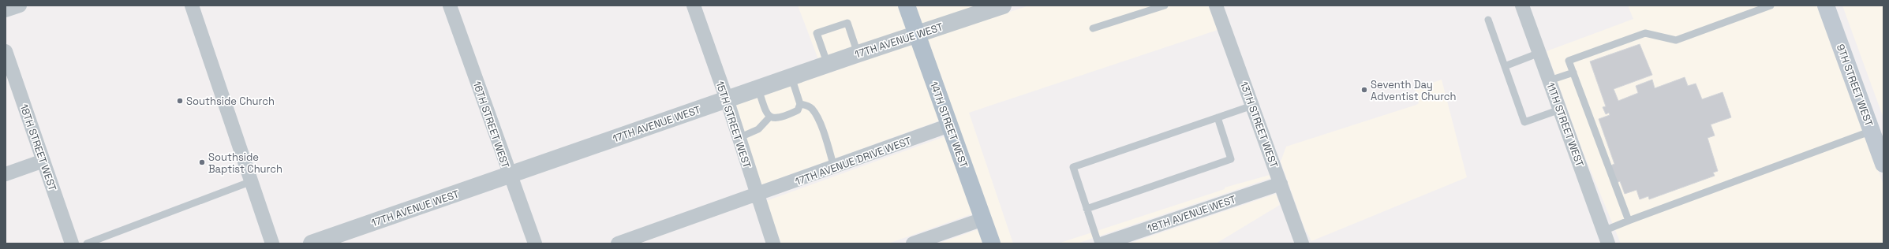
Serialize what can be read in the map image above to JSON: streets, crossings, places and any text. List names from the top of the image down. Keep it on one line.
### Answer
{"streets":{"main road":["9TH STREET WEST","14TH STREET WEST"],"street":["17TH AVENUE WEST","16TH STREET WEST","15TH STREET WEST","13TH STREET WEST","11TH STREET WEST","18TH STREET WEST","17TH AVENUE DRIVE WEST","18TH AVENUE WEST"]},"crossings":[["17TH AVENUE WEST","16TH STREET WEST"],["17TH AVENUE WEST","15TH STREET WEST"],["17TH AVENUE WEST","14TH STREET WEST"],["15TH STREET WEST","17TH AVENUE DRIVE WEST"],["14TH STREET WEST","17TH AVENUE DRIVE WEST"],["13TH STREET WEST","18TH AVENUE WEST"]],"places":["Seventh Day Adventist Church","Southside Church","Southside Baptist Church"]}
